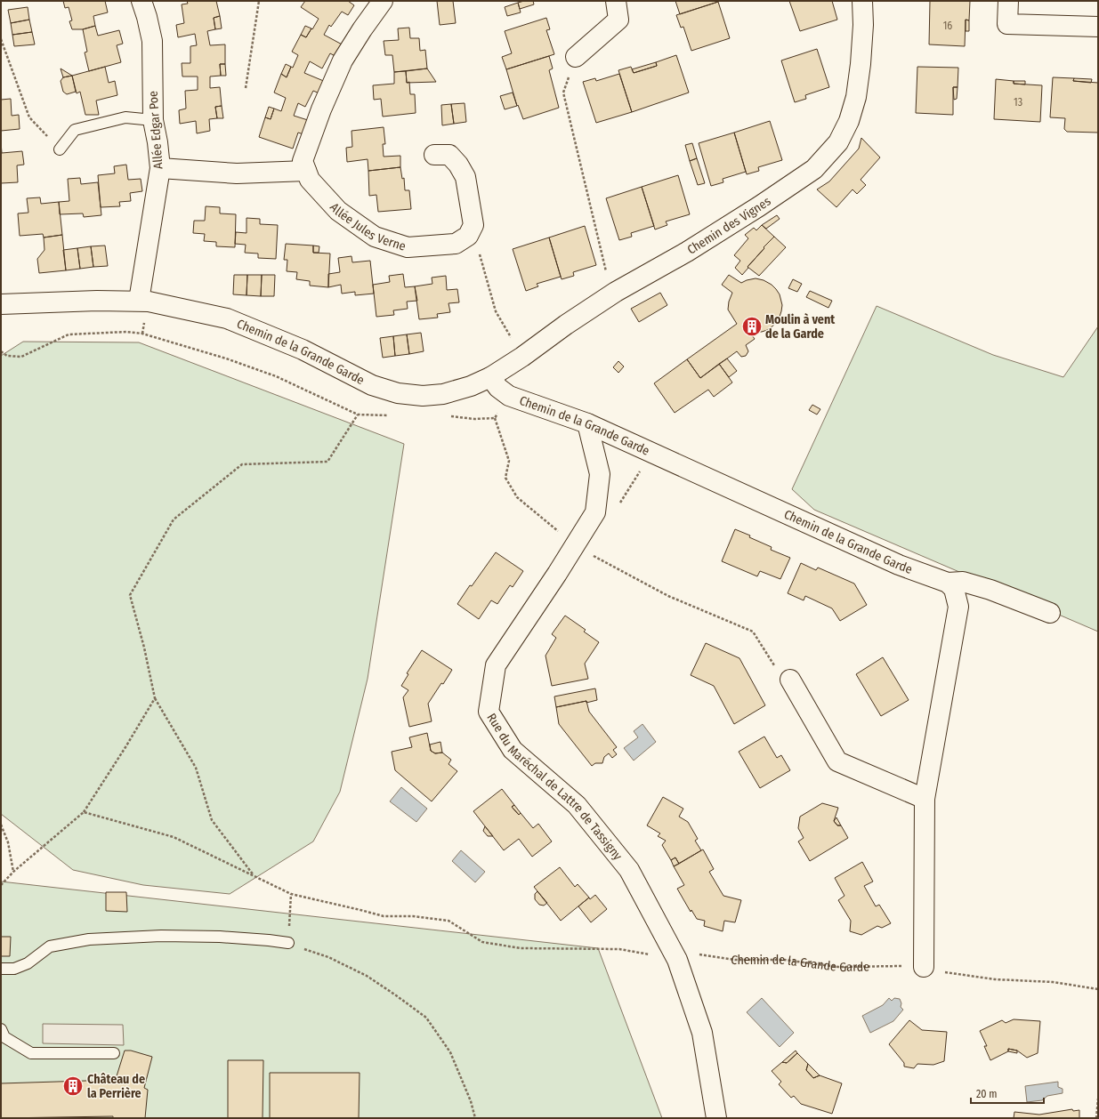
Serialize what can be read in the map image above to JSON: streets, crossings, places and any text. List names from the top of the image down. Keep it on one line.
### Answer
{"streets":{"street":["Allée Edgar Poe","Allée Jules Verne","Chemin des Vignes","Chemin de la Grande Garde","Rue du Maréchal de Lattre de Tassigny"]},"crossings":[["Allée Edgar Poe","Chemin de la Grande Garde"],["Chemin des Vignes","Chemin de la Grande Garde"],["Chemin de la Grande Garde","Rue du Maréchal de Lattre de Tassigny"]],"places":{"building":["Moulin à vent de la Garde","Château de la Perrière"]},"house_numbers":["16","13"],"scale_bar":"20 m"}
